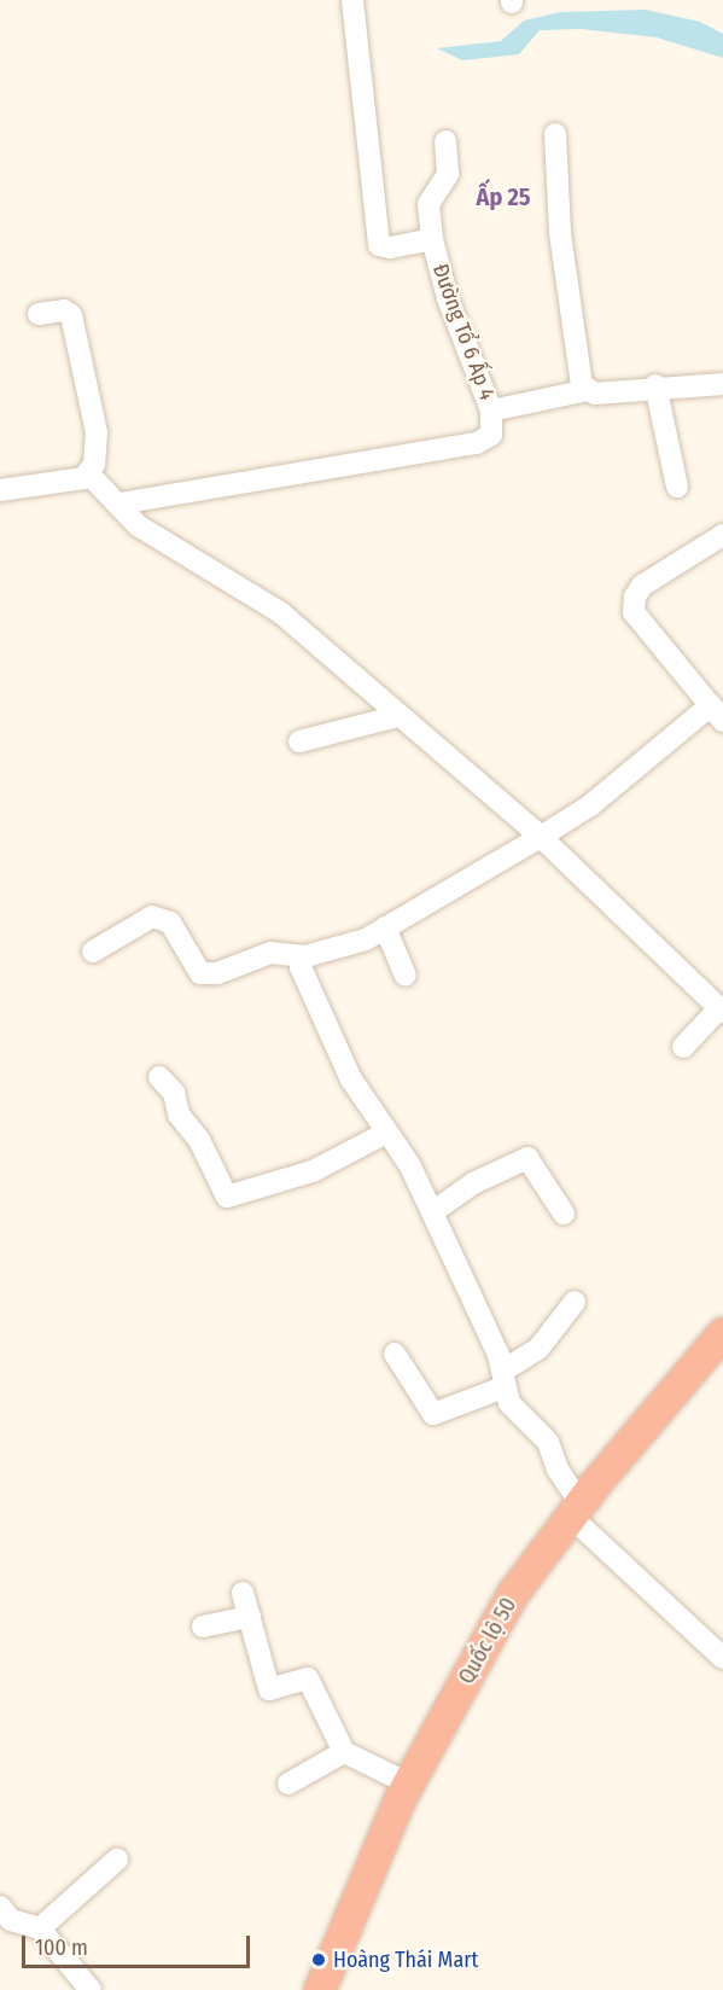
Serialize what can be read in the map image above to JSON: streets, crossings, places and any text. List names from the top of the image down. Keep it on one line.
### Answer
{"streets":{"highway":["Quốc lộ 50"],"street":["Đường Tổ 6 Ấp 4"]},"districts":["Ấp 25"],"places":["Hoàng Thái Mart"],"scale_bar":"100 m"}
